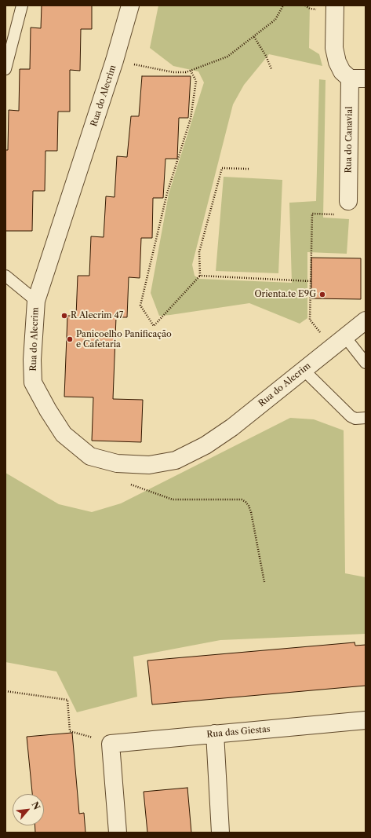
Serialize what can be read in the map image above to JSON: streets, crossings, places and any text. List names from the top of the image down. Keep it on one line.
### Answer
{"streets":{"street":["Rua do Alecrim","Rua do Canavial","Rua das Giestas"]},"places":["Orienta.te E9G","R Alecrim 47","Panicoelho Panificação e Cafetaria"],"north":"top right"}
